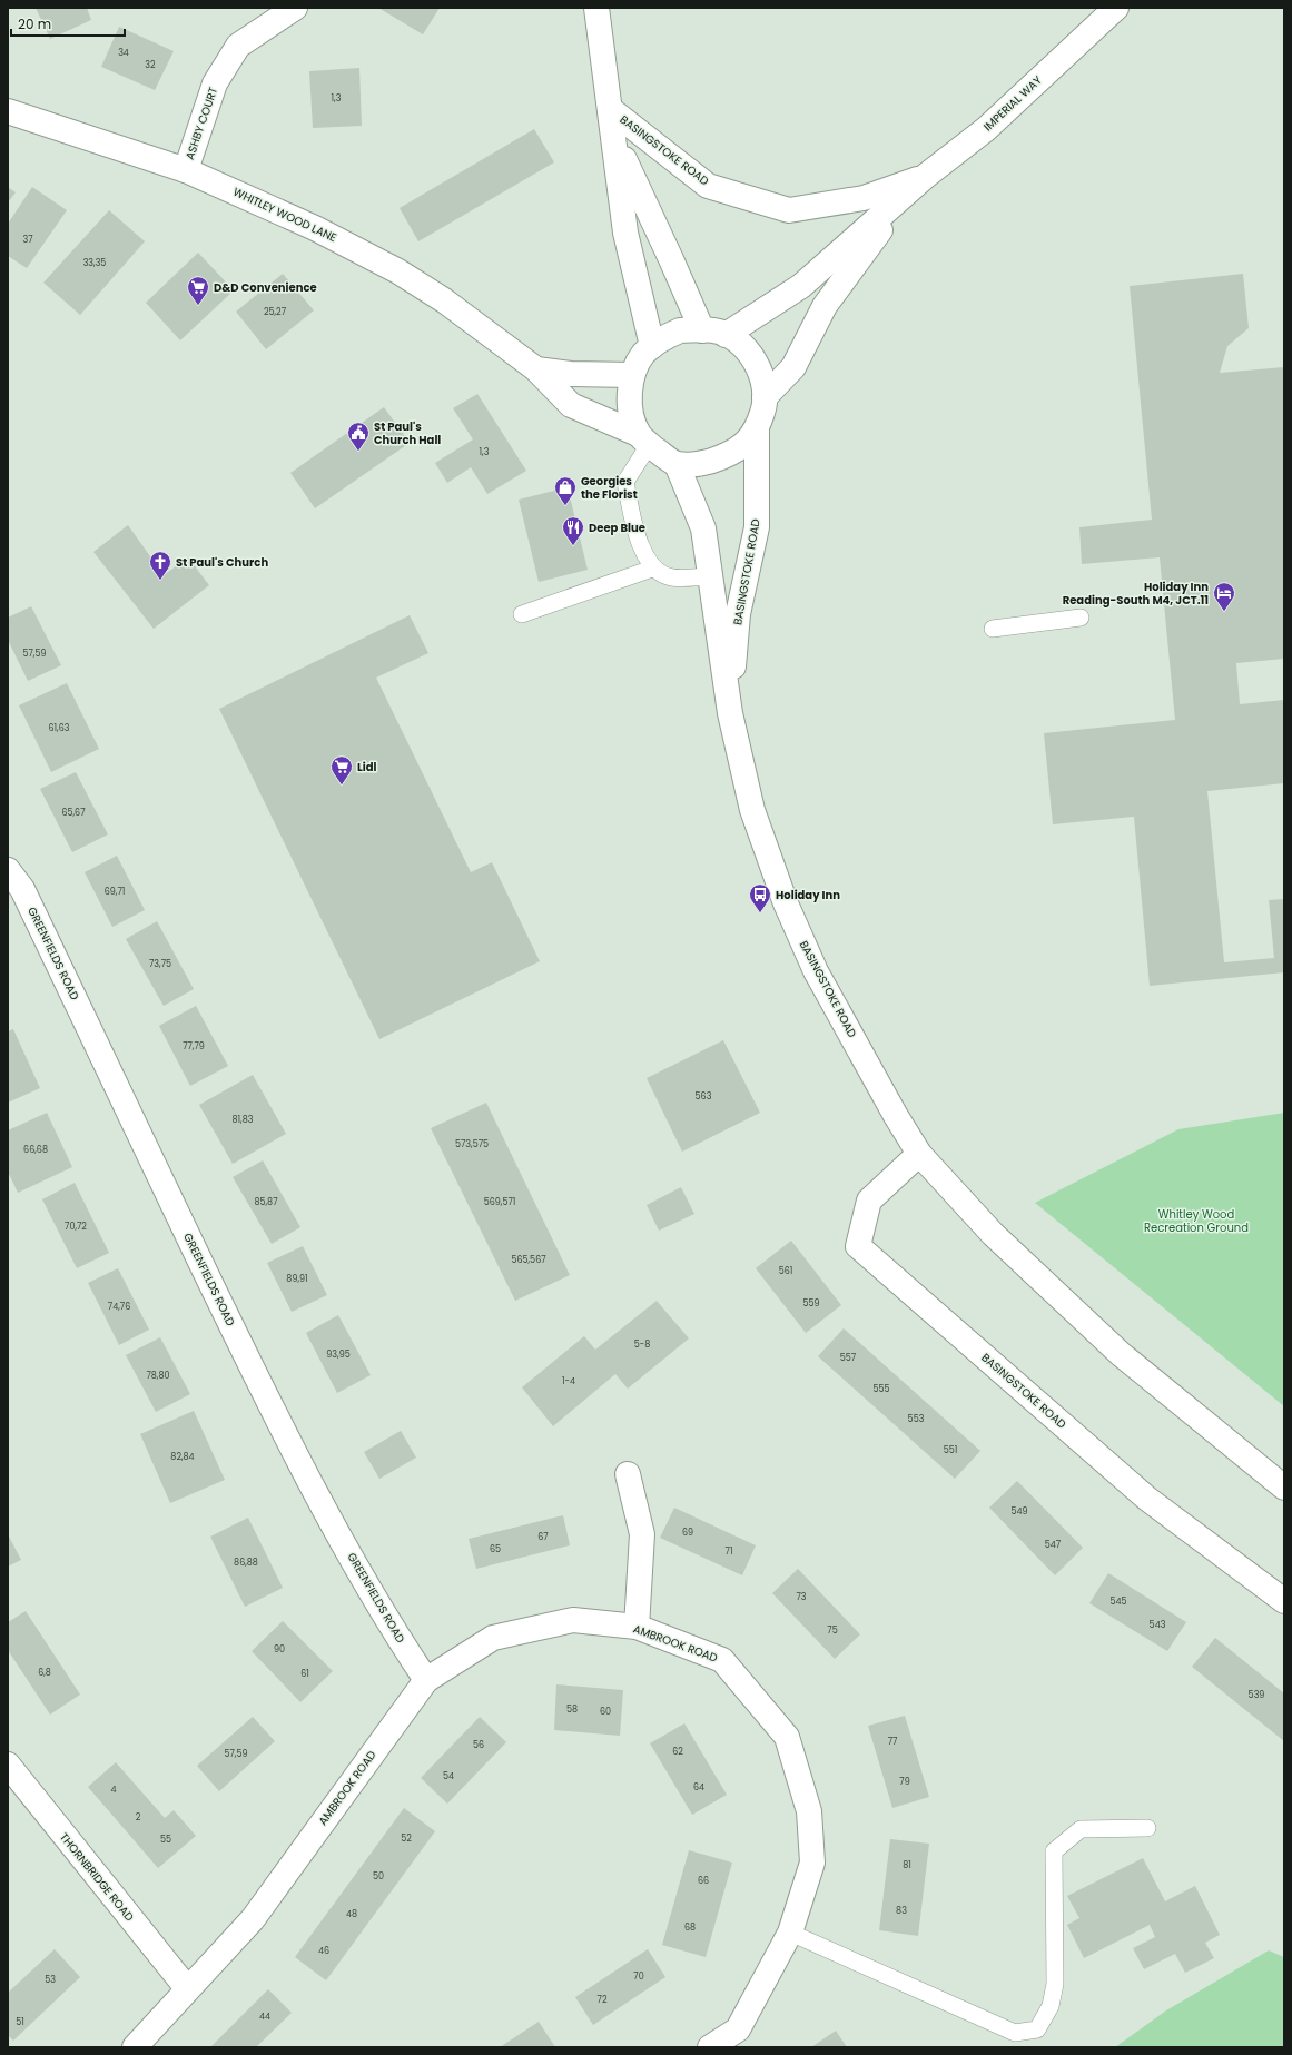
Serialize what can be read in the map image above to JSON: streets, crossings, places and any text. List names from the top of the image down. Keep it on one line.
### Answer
{"streets":{"street":["IMPERIAL WAY","ASHBY COURT","BASINGSTOKE ROAD","WHITLEY WOOD LANE","GREENFIELDS ROAD","AMBROOK ROAD","THORNBRIDGE ROAD"]},"crossings":[["IMPERIAL WAY","BASINGSTOKE ROAD"],["IMPERIAL WAY","WHITLEY WOOD LANE"],["ASHBY COURT","WHITLEY WOOD LANE"],["BASINGSTOKE ROAD","WHITLEY WOOD LANE"],["GREENFIELDS ROAD","AMBROOK ROAD"],["AMBROOK ROAD","THORNBRIDGE ROAD"]],"parks":["Whitley Wood Recreation Ground"],"places":{"supermarket":["D&D Convenience","Lidl"],"public building":["St Paul's Church Hall"],"shop":["Georgies the Florist"],"restaurant":["Deep Blue"],"church":["St Paul's Church"],"hotel":["Holiday Inn Reading-South M4, JCT.11"],"bus stop":["Holiday Inn"]},"house_numbers":["34","32","1,3","37","33,35","25,27","1,3","57,59","61,63","65,67","69,71","73,75","77,79","563","81,83","573,575","66,68","85,87","569,571","70,72","565,567","561","89,91","559","74,76","5-8","93,95","557","78,80","1-4","555","553","551","82,84","549","69","67","547","65","71","86,88","73","545","543","75","90","6,8","61","539","58","60","77","56","62","57,59","54","79","64","4","2","52","55","81","50","66","83","48","68","46","70","53","72","44","51"],"scale_bar":"20 m"}
